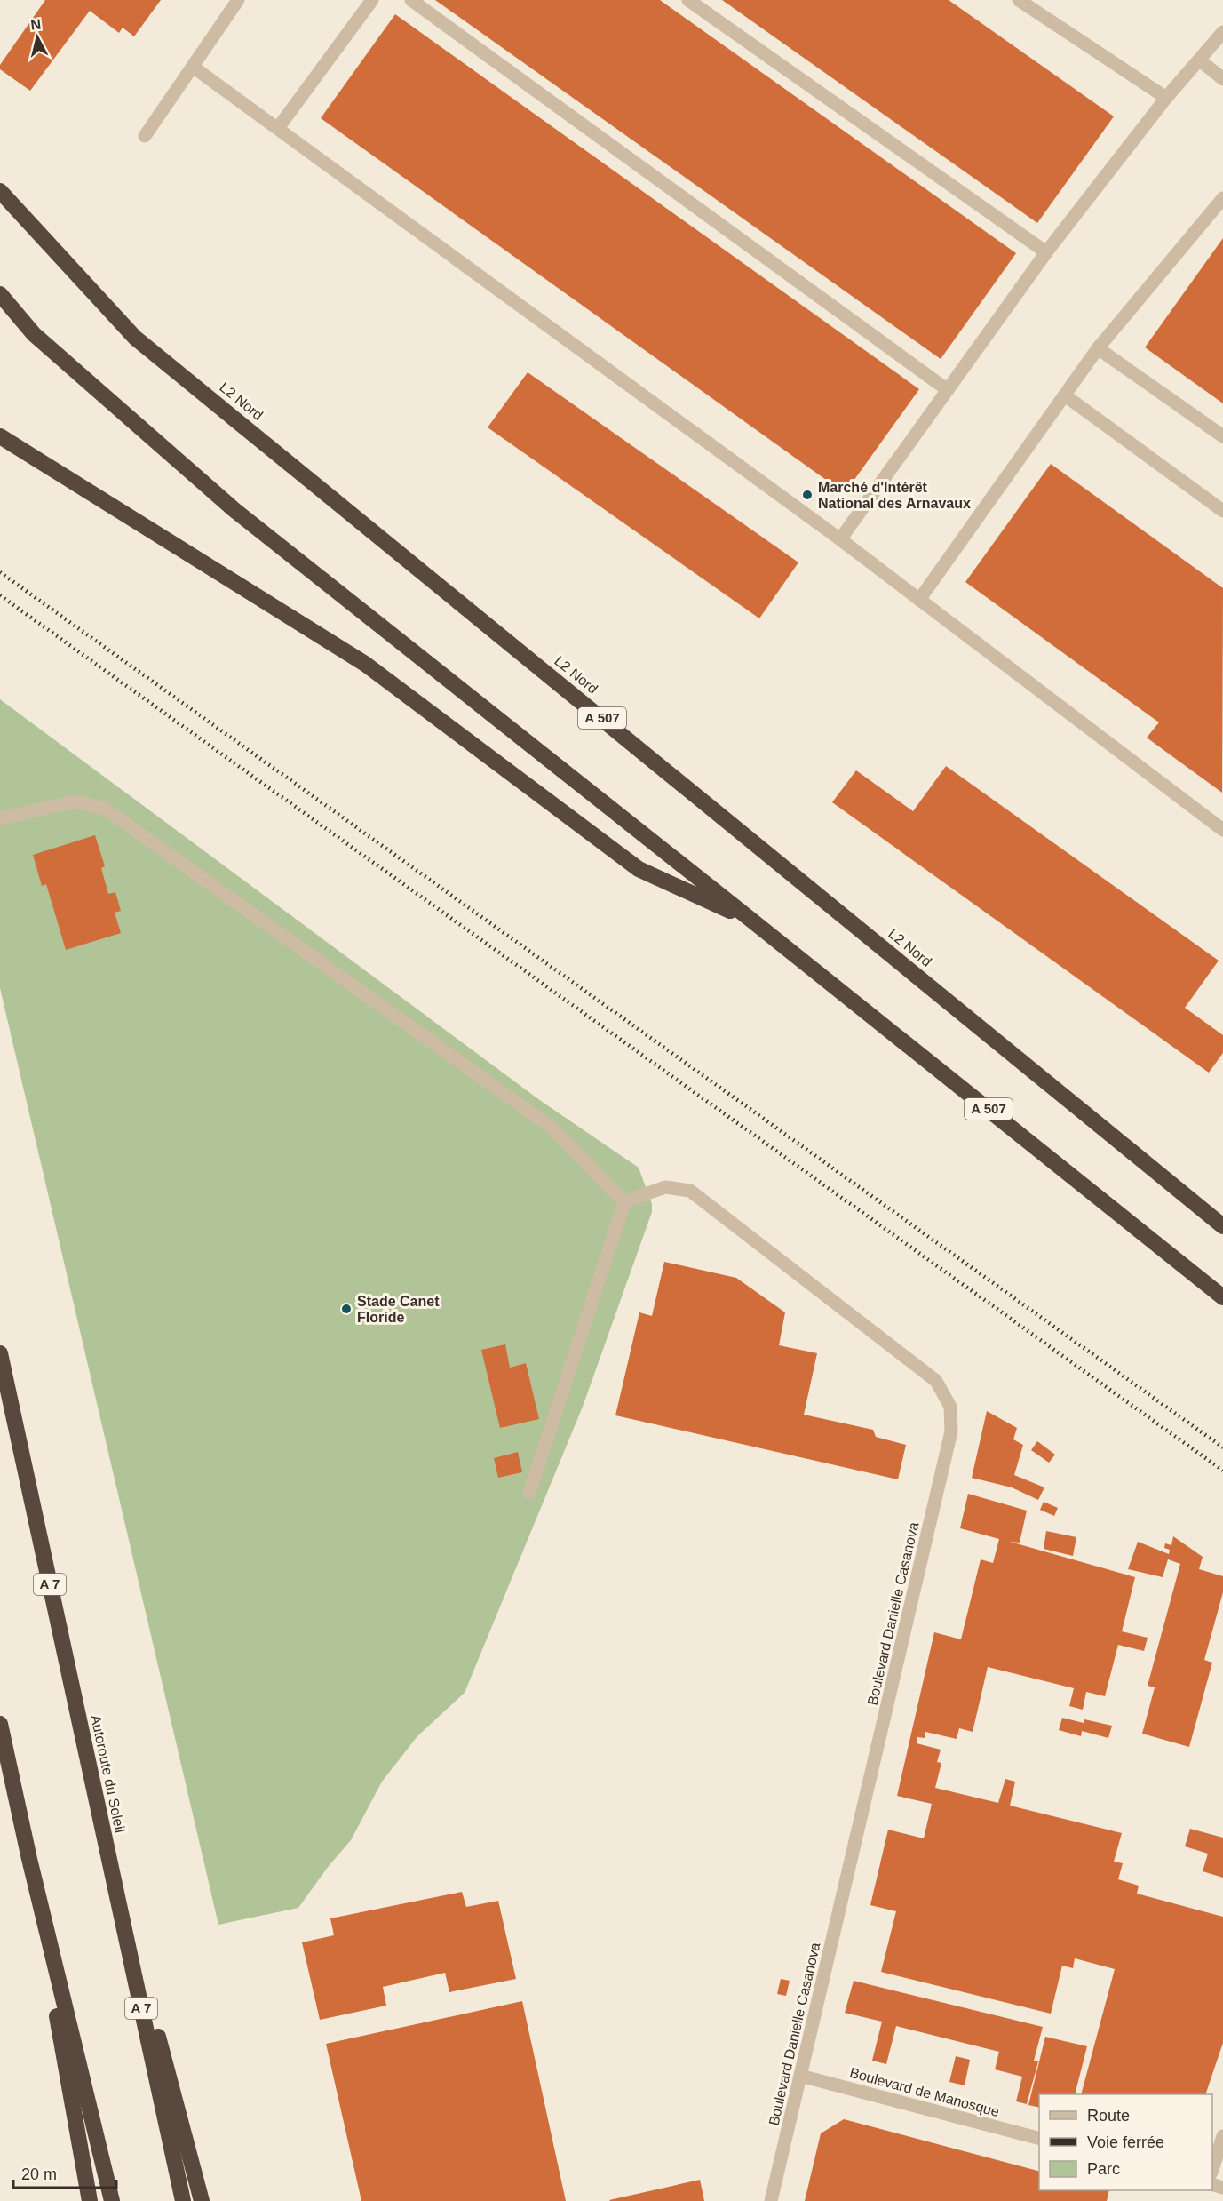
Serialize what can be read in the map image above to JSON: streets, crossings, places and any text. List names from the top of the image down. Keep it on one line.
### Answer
{"streets":{"highway":["L2 Nord","A 507","A 7","Autoroute du Soleil"],"street":["Boulevard Danielle Casanova","Boulevard de Manosque"]},"crossings":[["Boulevard Danielle Casanova","Boulevard de Manosque"]],"places":["Marché d'Intérêt National des Arnavaux","Stade Canet Floride"],"legend":["Route","Voie ferrée","Parc"],"scale_bar":"20 m","north":"top"}
